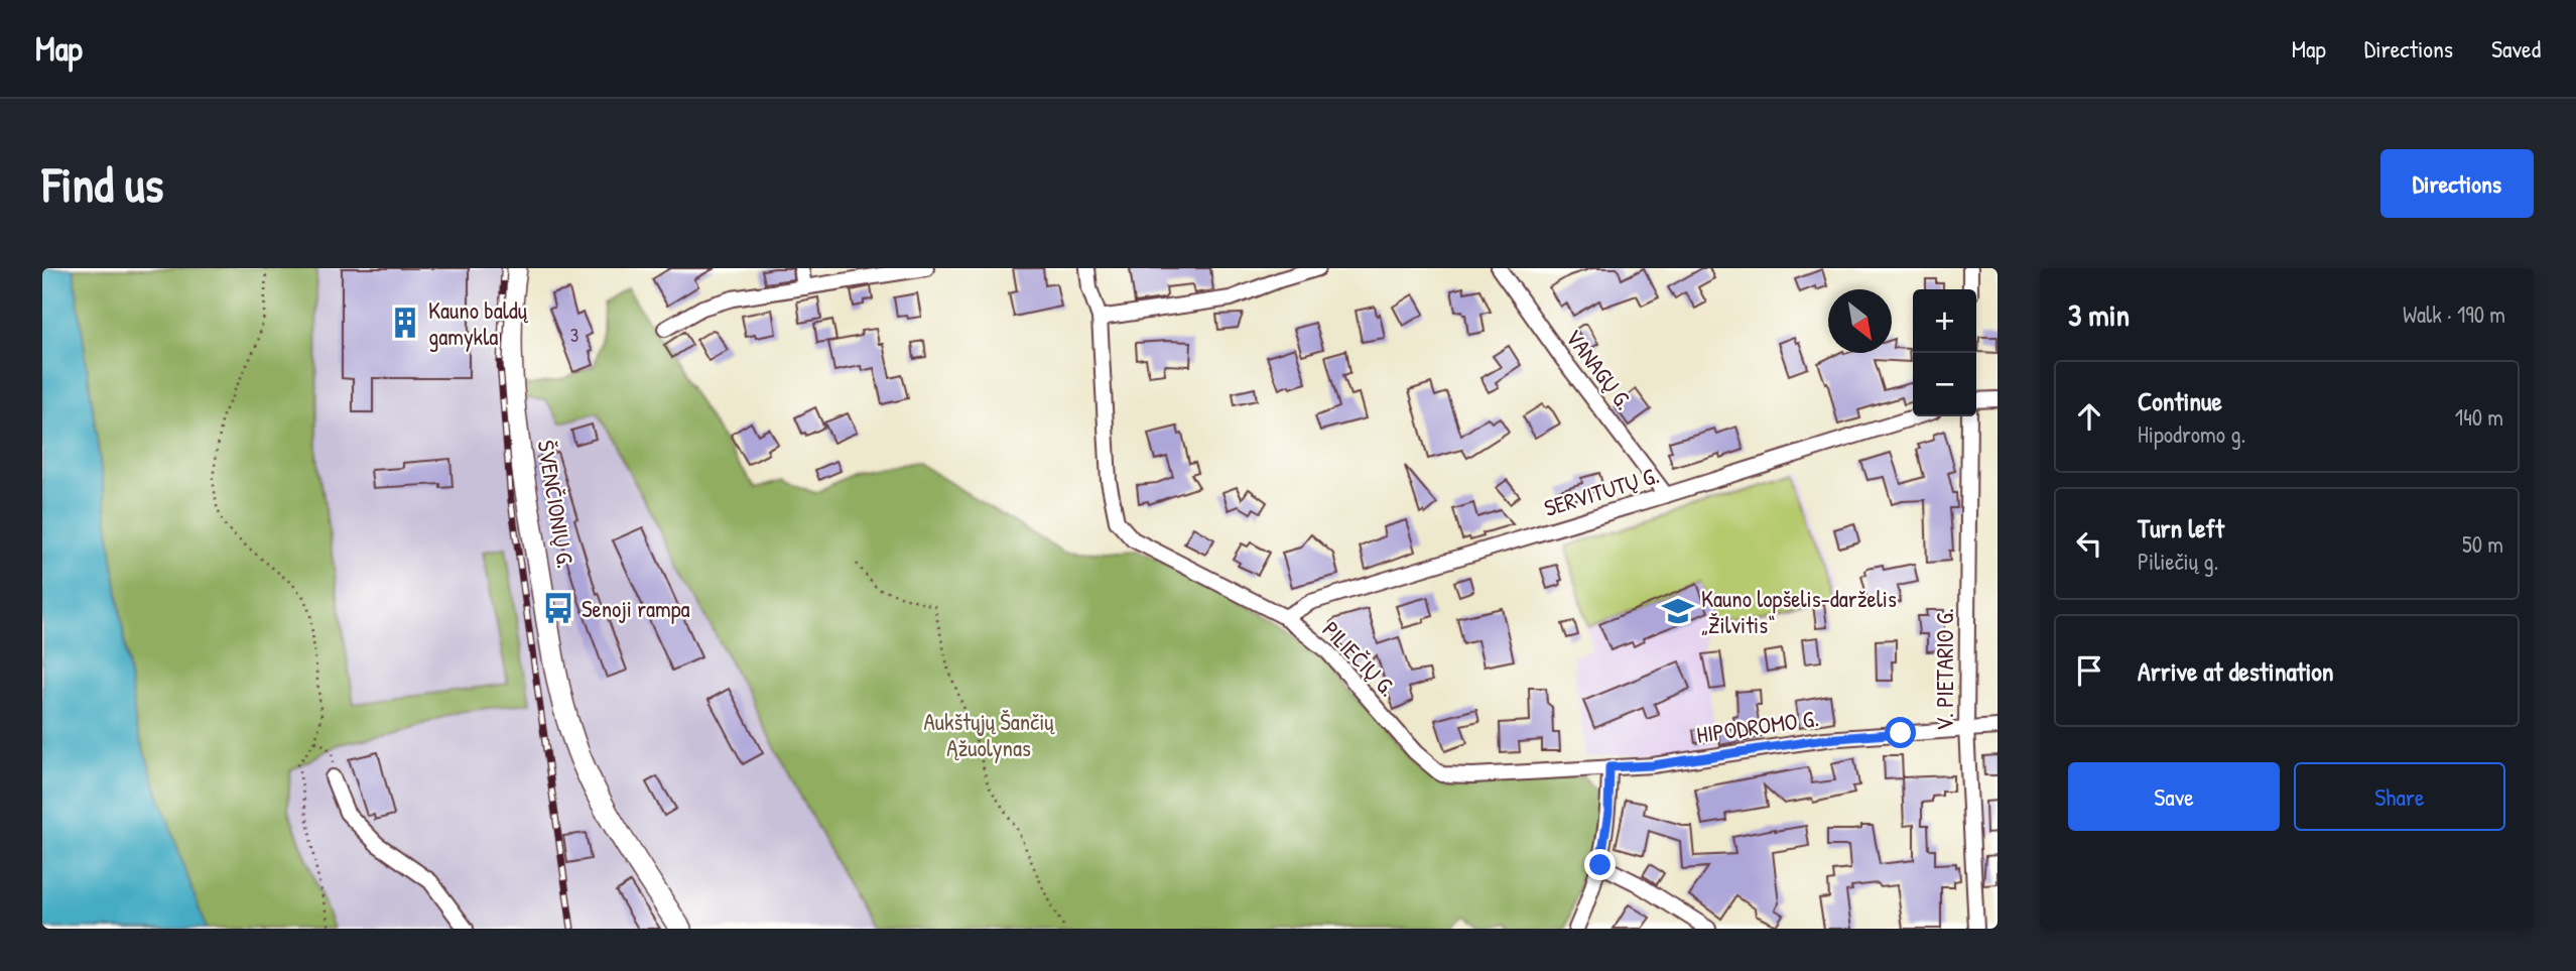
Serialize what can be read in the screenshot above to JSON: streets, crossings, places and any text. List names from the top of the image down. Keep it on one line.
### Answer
{"streets":{"street":["VANAGŲ G.","SERVITUTŲ G.","ŠVENČIONIŲ G.","PILIEČIŲ G.","V. PIETARIO G.","HIPODROMO G."]},"crossings":[["VANAGŲ G.","SERVITUTŲ G."],["SERVITUTŲ G.","PILIEČIŲ G."],["PILIEČIŲ G.","HIPODROMO G."],["V. PIETARIO G.","HIPODROMO G."]],"parks":["Aukštųjų Šančių Ąžuolynas"],"places":{"building":["Kauno baldų gamykla"],"bus stop":["Senoji rampa"],"school or university":["Kauno lopšelis-darželis „Žilvitis“"]},"house_numbers":["3"],"north":"bottom right","page":{"header":"Map","nav":["Map","Directions","Saved"],"buttons":["Directions",["Save","Share"]],"title":"Find us","heading":["3 min","Walk · 190 m"],"map_buttons":["+","−"],"list":[["Continue","Hipodromo g.","140 m"],["Turn left","Piliečių g.","50 m"],"Arrive at destination"]}}
